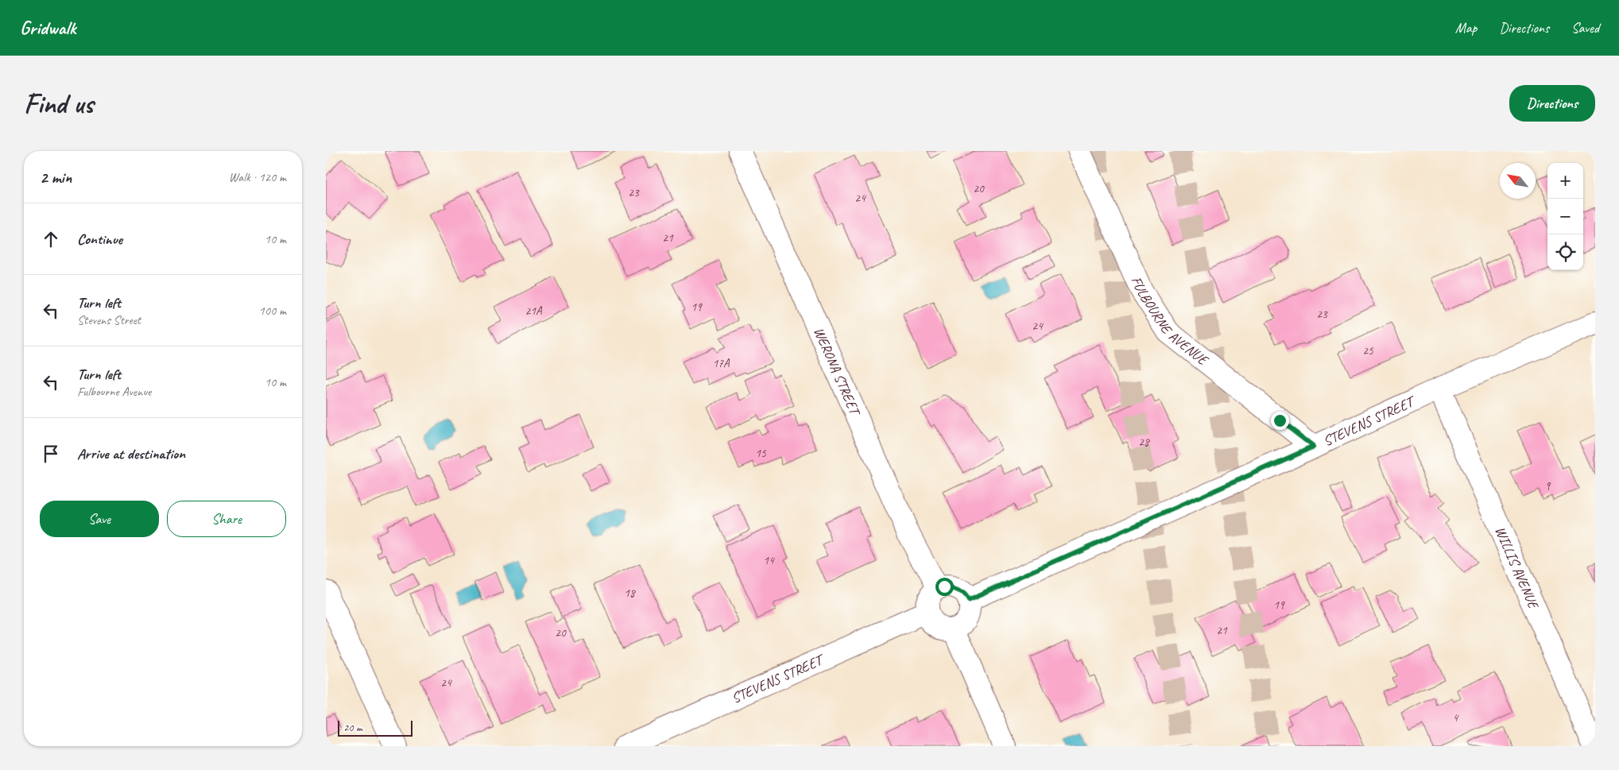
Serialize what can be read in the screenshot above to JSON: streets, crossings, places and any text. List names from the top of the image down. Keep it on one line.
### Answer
{"streets":{"street":["FULBOURNE AVENUE","WERONA STREET","STEVENS STREET","WILLIS AVENUE"]},"crossings":[["FULBOURNE AVENUE","STEVENS STREET"],["WERONA STREET","STEVENS STREET"],["STEVENS STREET","WILLIS AVENUE"]],"house_numbers":["20","23","24","21","19","21A","23","24","25","17A","28","15","9","14","18","19","21","20","24","4"],"scale_bar":"20 m","north":"top left","page":{"header":"Gridwalk","nav":["Map","Directions","Saved"],"buttons":["Directions",["Save","Share"]],"title":"Find us","heading":["2 min","Walk · 120 m"],"map_buttons":["+","−"],"list":[["Continue","10 m"],["Turn left","Stevens Street","100 m"],["Turn left","Fulbourne Avenue","10 m"],"Arrive at destination"],"scale":"20 m"}}
